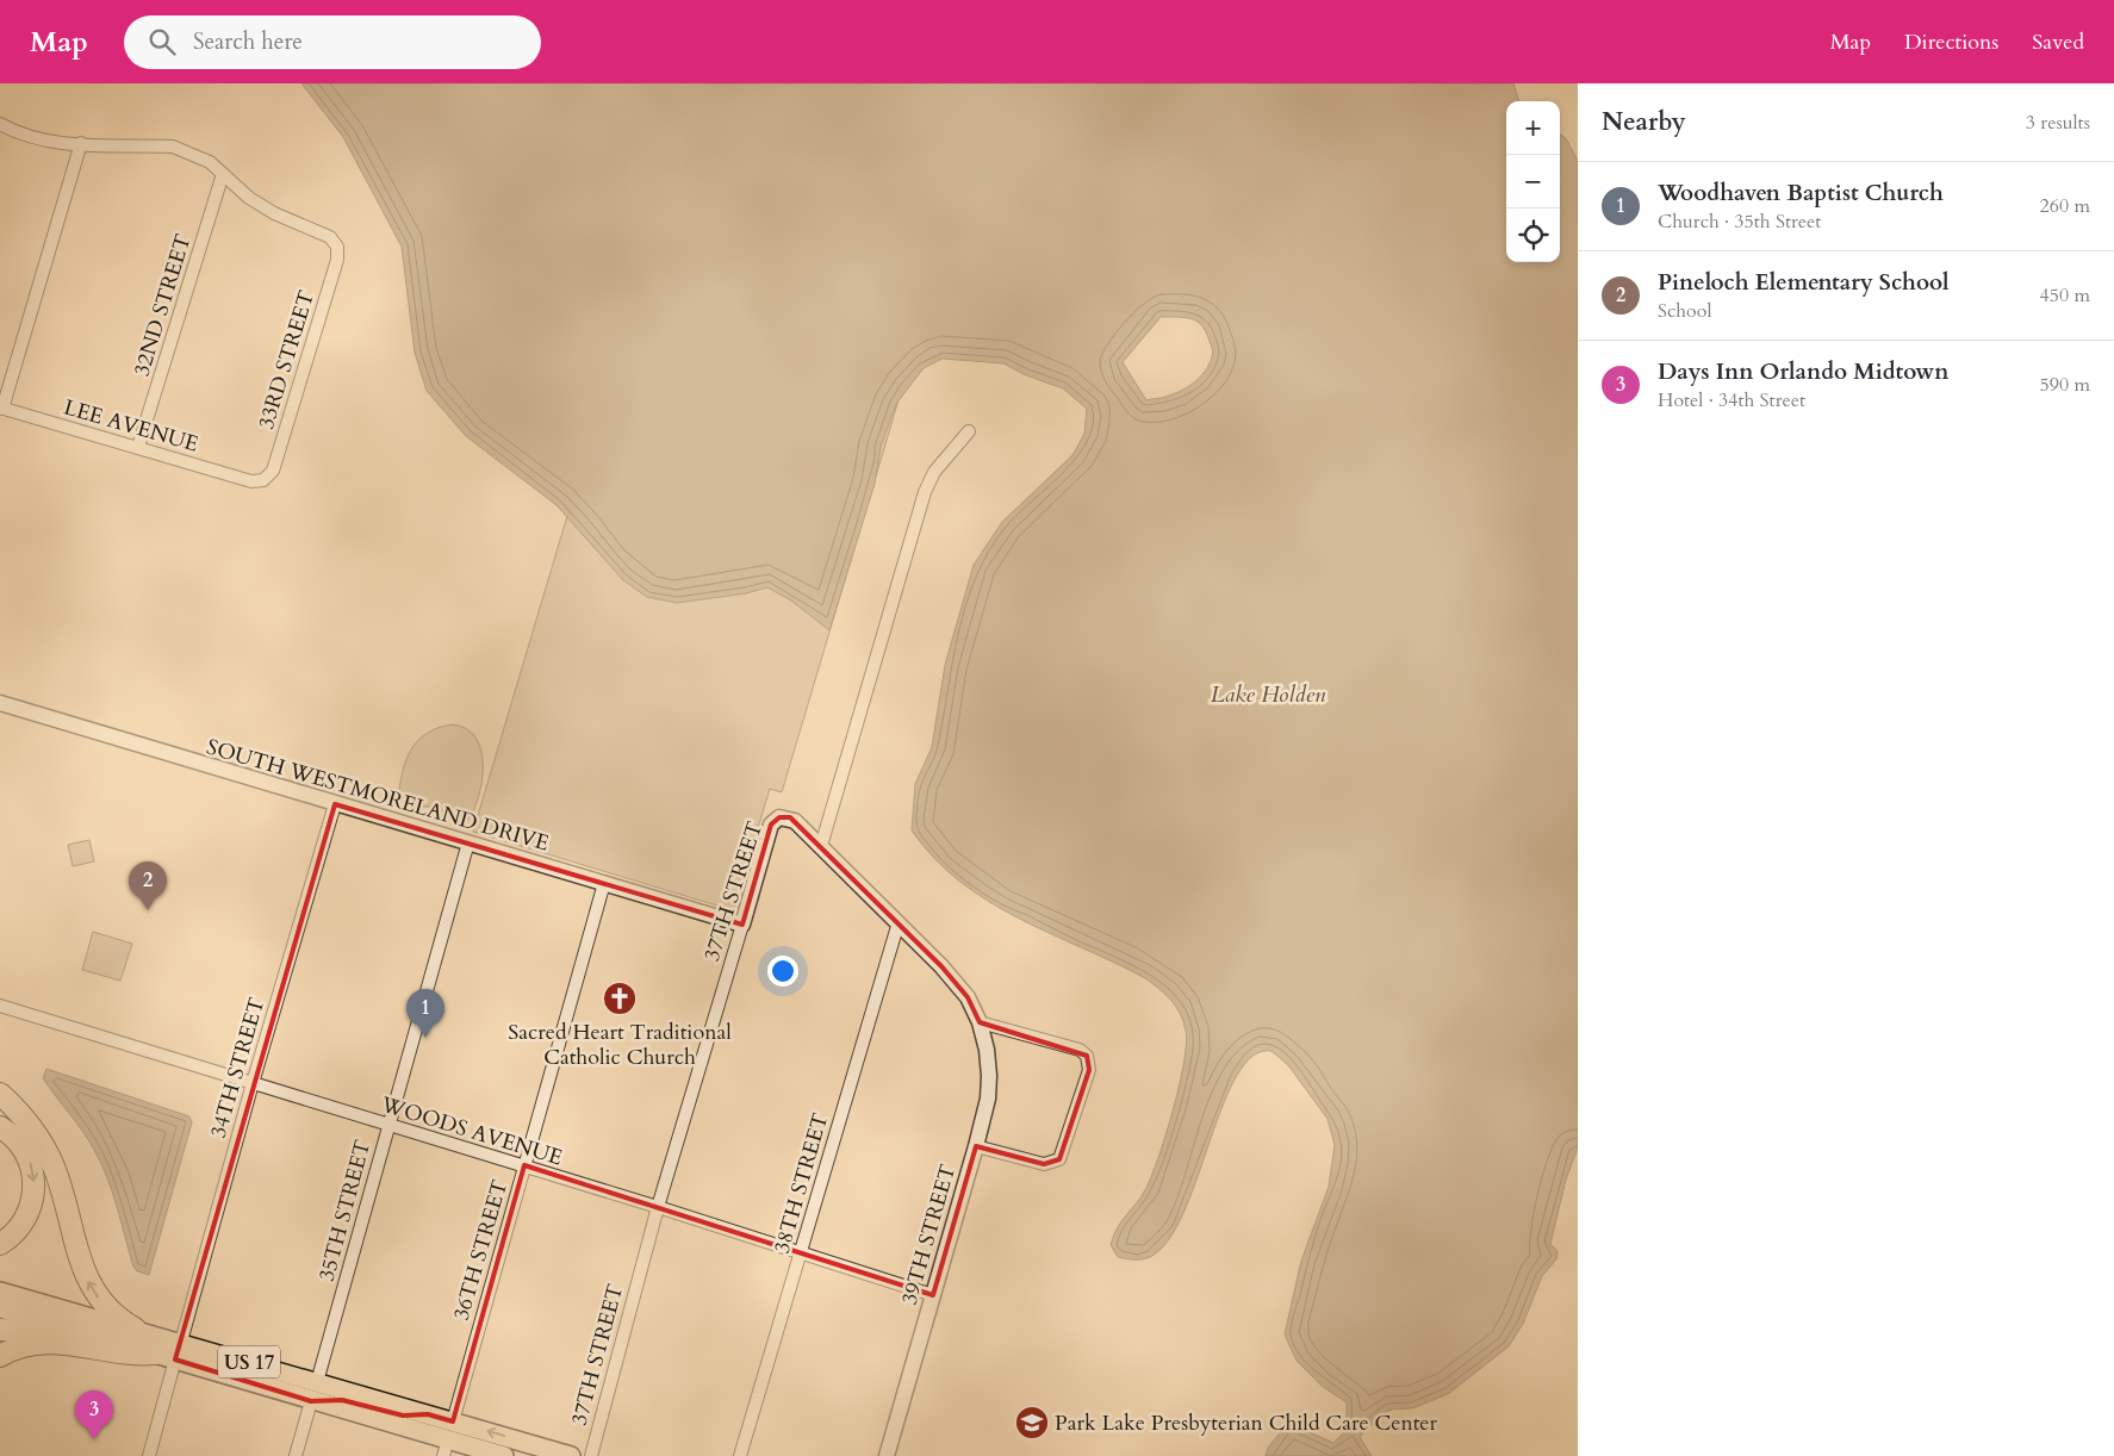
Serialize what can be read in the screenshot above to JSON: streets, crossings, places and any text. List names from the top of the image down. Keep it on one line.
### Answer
{"streets":{"main road":["US 17"],"street":["32ND STREET","33RD STREET","LEE AVENUE","SOUTH WESTMORELAND DRIVE","37TH STREET","34TH STREET","WOODS AVENUE","38TH STREET","35TH STREET","39TH STREET","36TH STREET"]},"crossings":[["32ND STREET","33RD STREET"],["32ND STREET","LEE AVENUE"],["33RD STREET","LEE AVENUE"],["SOUTH WESTMORELAND DRIVE","37TH STREET"],["SOUTH WESTMORELAND DRIVE","34TH STREET"],["SOUTH WESTMORELAND DRIVE","35TH STREET"],["SOUTH WESTMORELAND DRIVE","36TH STREET"],["37TH STREET","WOODS AVENUE"],["37TH STREET","39TH STREET"],["34TH STREET","WOODS AVENUE"],["34TH STREET","US 17"],["WOODS AVENUE","38TH STREET"],["WOODS AVENUE","35TH STREET"],["WOODS AVENUE","39TH STREET"],["WOODS AVENUE","36TH STREET"],["38TH STREET","39TH STREET"],["35TH STREET","US 17"],["36TH STREET","US 17"]],"water":["Lake Holden"],"places":{"church":["Sacred Heart Traditional Catholic Church"],"school or university":["Park Lake Presbyterian Child Care Center"]},"page":{"header":"Map","search":"Search here","nav":["Map","Directions","Saved"],"heading":["Nearby","3 results"],"map_buttons":["+","−"],"list":[{"mark":"1","name":"Woodhaven Baptist Church","note":"Church · 35th Street","value":"260 m"},{"mark":"2","name":"Pineloch Elementary School","note":"School","value":"450 m"},{"mark":"3","name":"Days Inn Orlando Midtown","note":"Hotel · 34th Street","value":"590 m"}],"pins":["2","1","3"]}}
